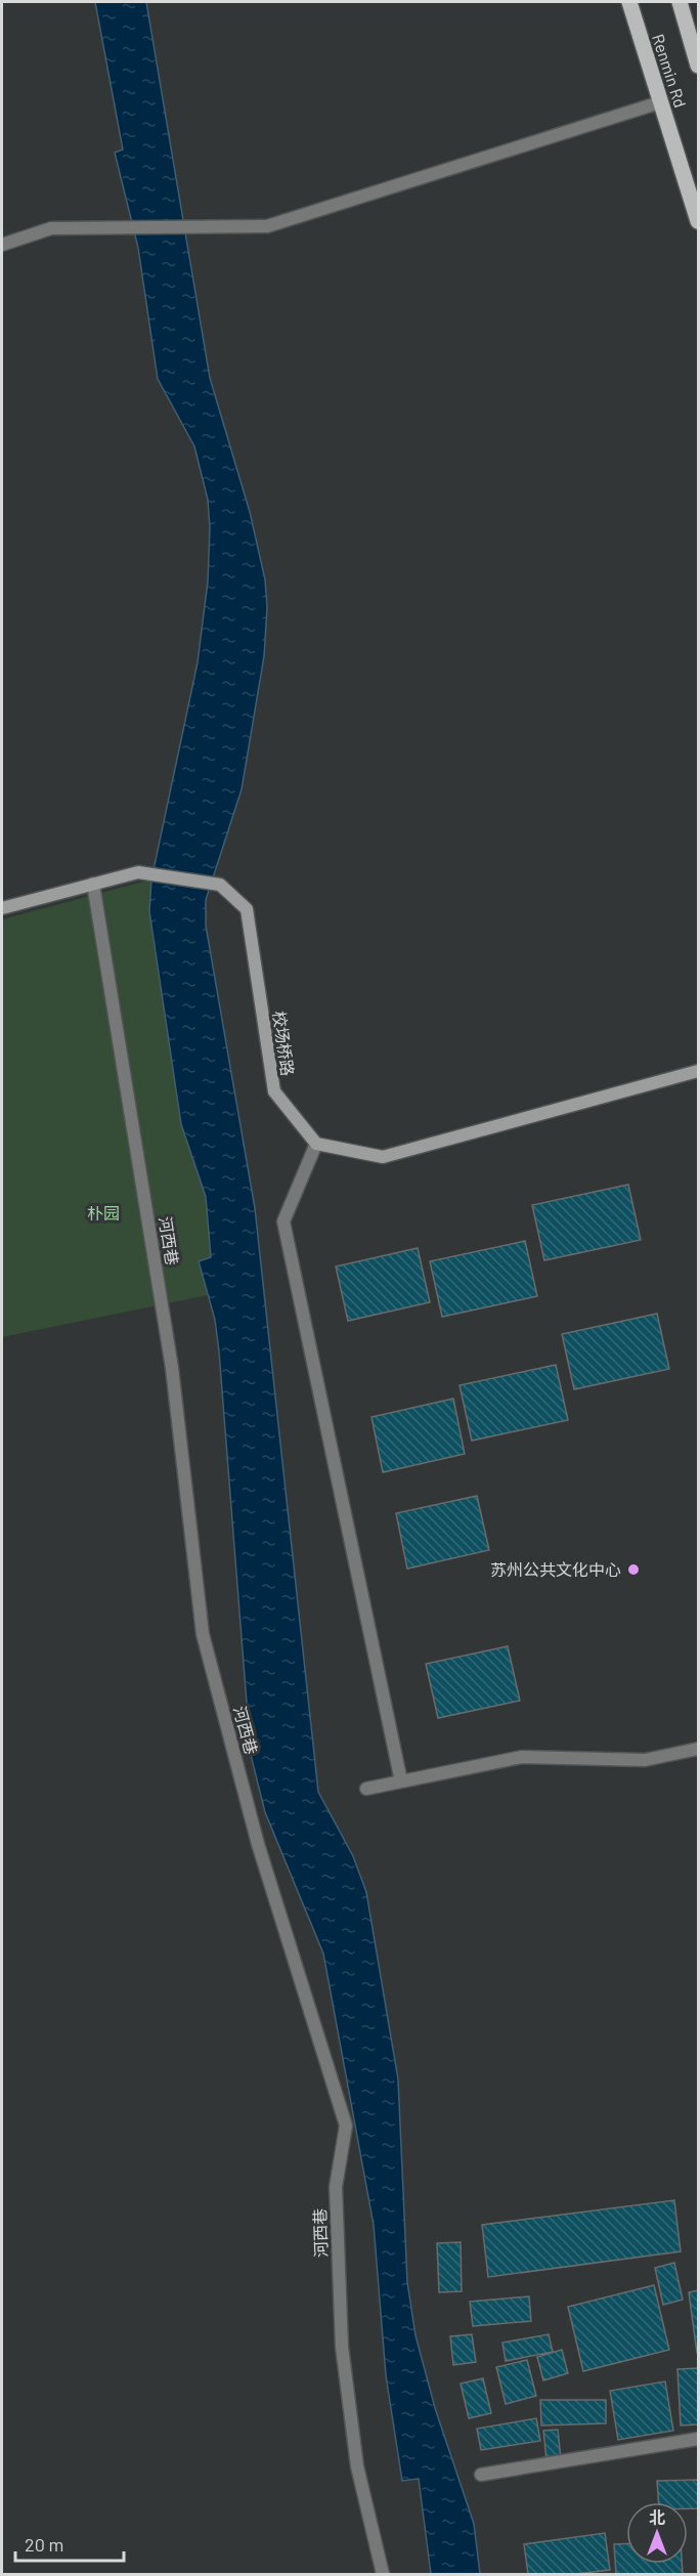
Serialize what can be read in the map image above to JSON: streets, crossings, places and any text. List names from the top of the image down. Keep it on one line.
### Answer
{"streets":{"main road":["Renmin Rd"],"street":["校场桥路","河西巷"]},"crossings":[["校场桥路","河西巷"]],"parks":["朴园"],"places":["苏州公共文化中心"],"scale_bar":"20 m","north":"top"}
